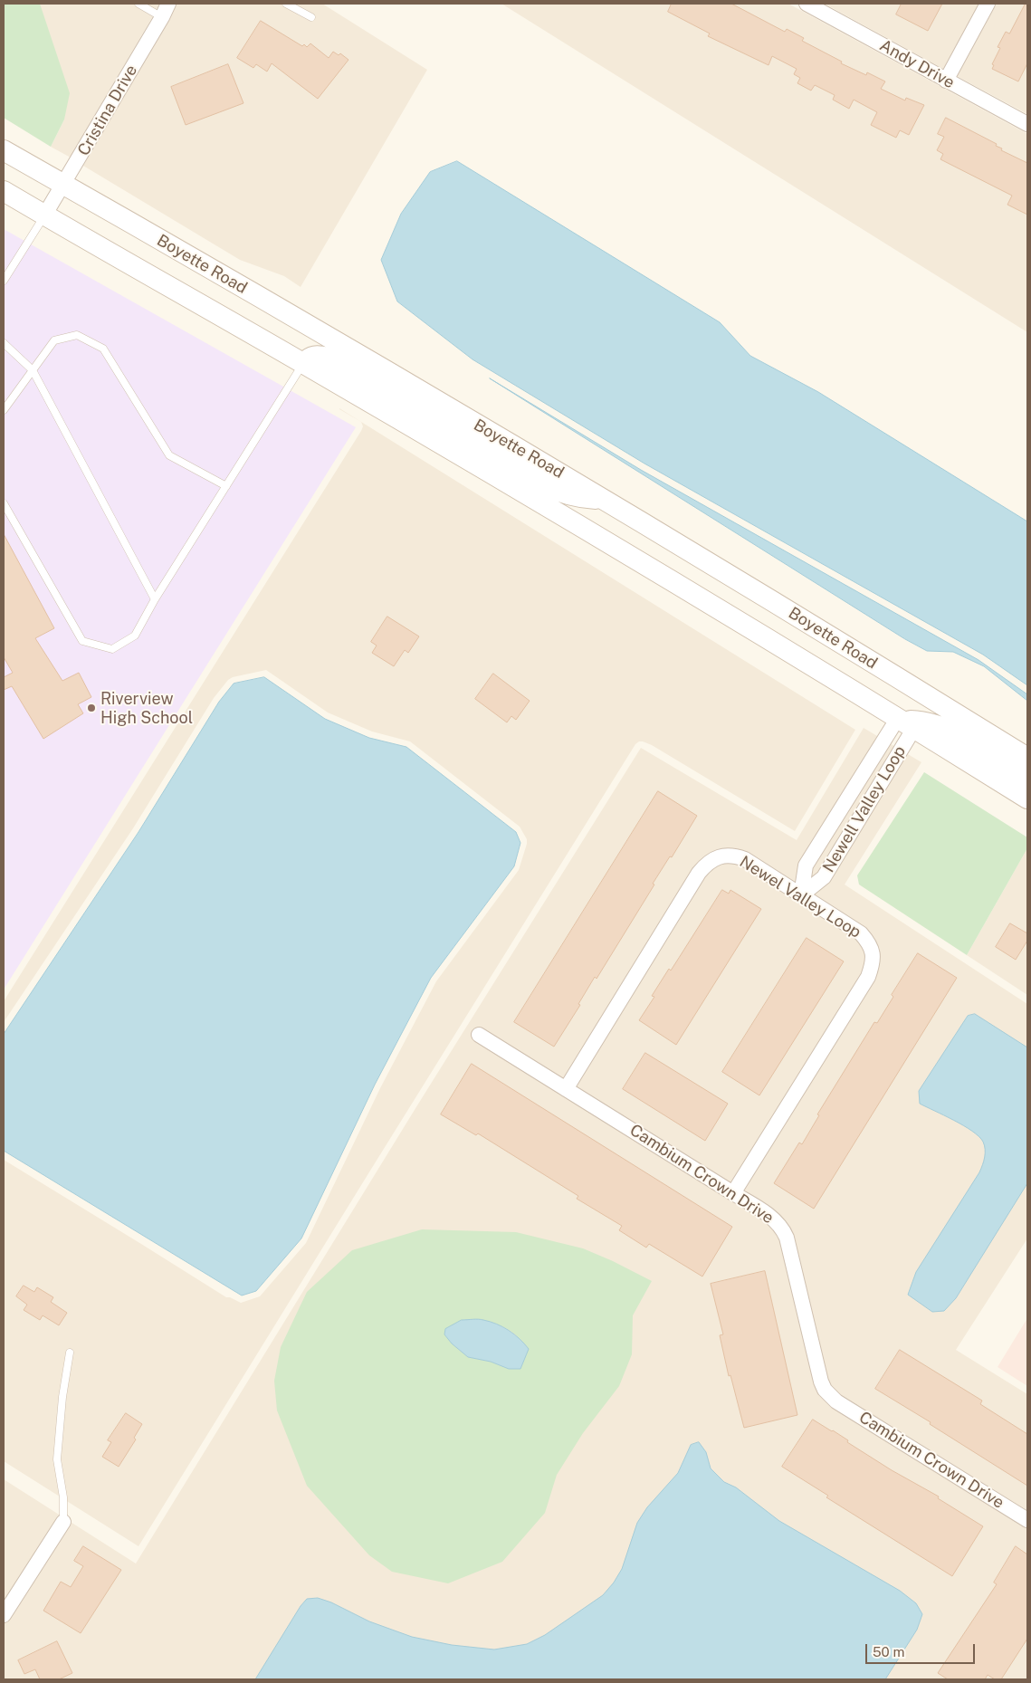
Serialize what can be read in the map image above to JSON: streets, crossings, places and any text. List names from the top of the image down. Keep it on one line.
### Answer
{"streets":{"main road":["Boyette Road"],"street":["Andy Drive","Cristina Drive","Newell Valley Loop","Newel Valley Loop","Cambium Crown Drive"]},"crossings":[["Cristina Drive","Boyette Road"],["Newell Valley Loop","Newel Valley Loop"],["Newel Valley Loop","Cambium Crown Drive"]],"places":["Riverview High School"],"scale_bar":"50 m"}
